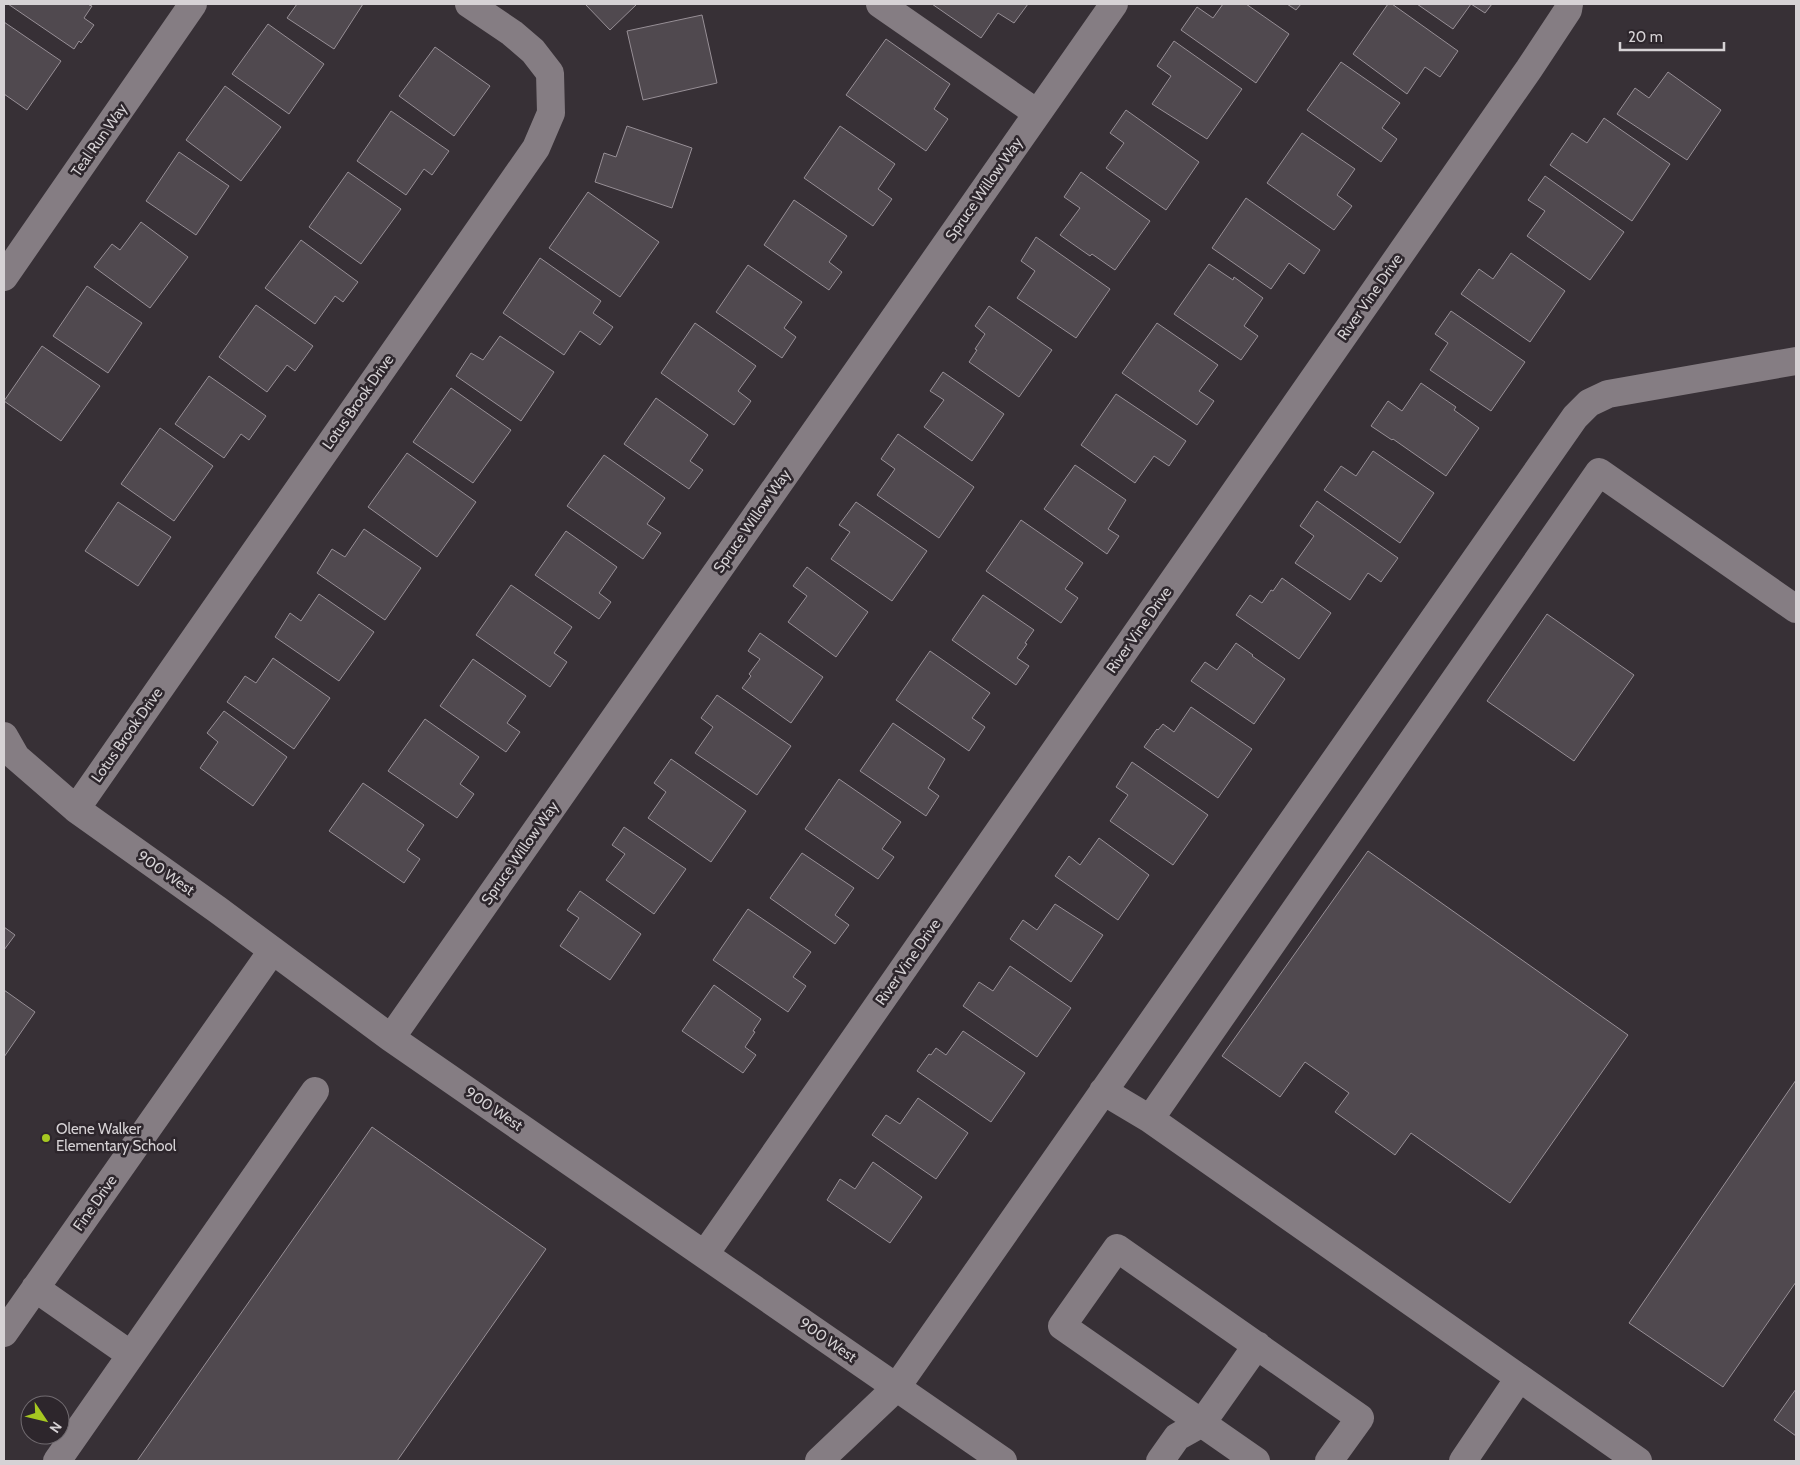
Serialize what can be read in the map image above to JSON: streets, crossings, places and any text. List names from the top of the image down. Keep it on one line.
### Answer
{"streets":{"street":["Teal Run Way","Spruce Willow Way","River Vine Drive","Lotus Brook Drive","900 West","Fine Drive"]},"crossings":[["Spruce Willow Way","900 West"],["River Vine Drive","900 West"],["Lotus Brook Drive","900 West"],["900 West","Fine Drive"]],"places":["Olene Walker Elementary School"],"scale_bar":"20 m","north":"bottom right"}
